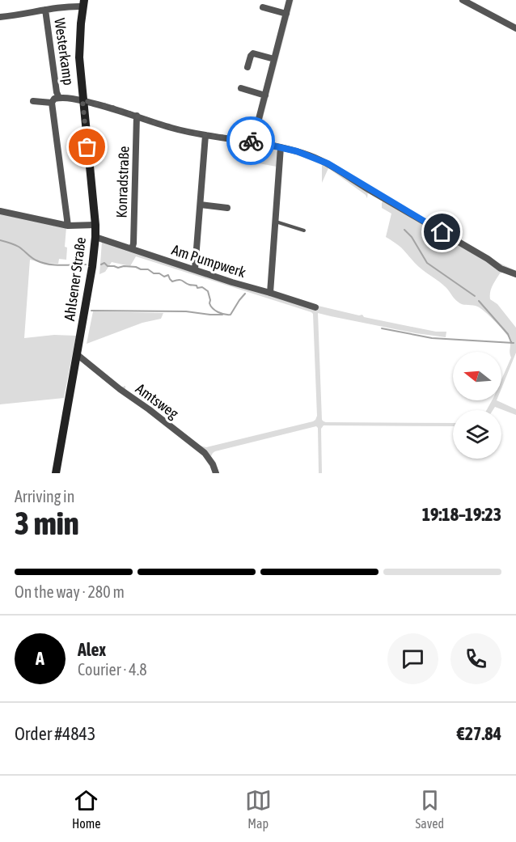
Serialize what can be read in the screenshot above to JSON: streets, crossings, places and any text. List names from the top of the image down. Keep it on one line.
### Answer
{"streets":{"main road":["Ahlsener Straße"],"street":["Westerkamp","Konradstraße","Am Pumpwerk","Amtsweg"]},"crossings":[["Westerkamp","Konradstraße"],["Westerkamp","Ahlsener Straße"],["Konradstraße","Am Pumpwerk"],["Am Pumpwerk","Ahlsener Straße"],["Ahlsener Straße","Amtsweg"]],"north":"left","page":{"heading":["3 min","Arriving in","19:18–19:23"],"panel":["Alex","Courier · 4.8","Order #4843","€27.84"],"bar":"On the way · 280 m","round":"A","tabs":["Home","Map","Saved"]}}
